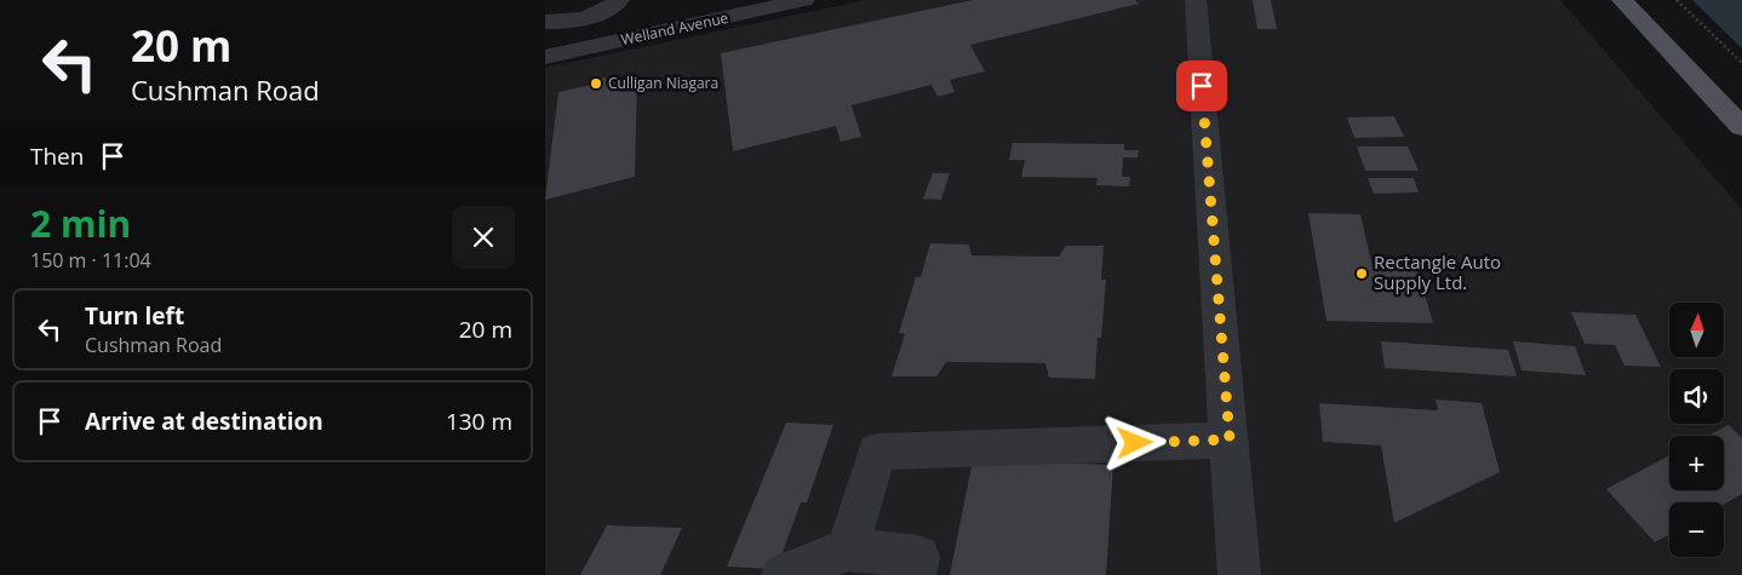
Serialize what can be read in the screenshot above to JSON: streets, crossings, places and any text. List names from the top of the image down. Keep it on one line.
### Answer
{"streets":{"street":["Welland Avenue"]},"places":["Culligan Niagara","Rectangle Auto Supply Ltd."],"north":"top","page":{"turn":["20 m","Cushman Road"],"then":"Then","heading":["2 min","150 m · 11:04"],"list":[{"name":"Turn left","note":"Cushman Road","value":"20 m"},{"name":"Arrive at destination","value":"130 m"}],"map_buttons":["+","−"]}}
